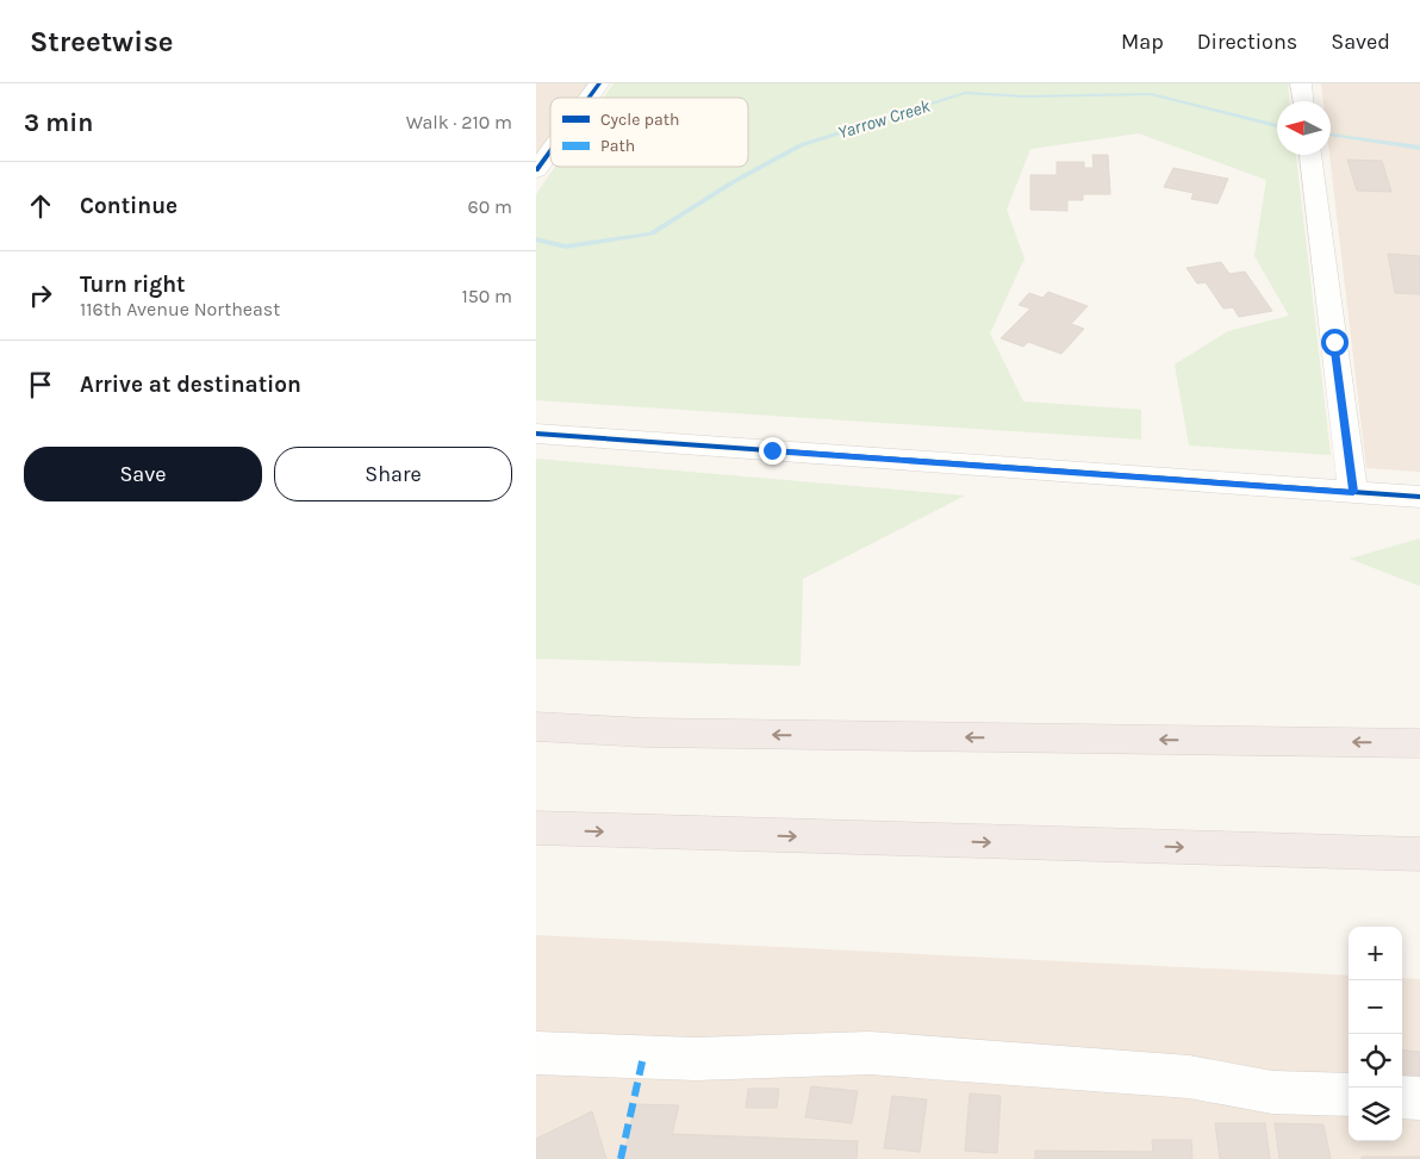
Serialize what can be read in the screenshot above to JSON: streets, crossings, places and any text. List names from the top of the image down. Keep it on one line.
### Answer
{"water":["Yarrow Creek"],"legend":["Cycle path","Path"],"north":"left","page":{"header":"Streetwise","nav":["Map","Directions","Saved"],"heading":["3 min","Walk · 210 m"],"list":[["Continue","60 m"],["Turn right","116th Avenue Northeast","150 m"],"Arrive at destination"],"buttons":["Save","Share"],"map_buttons":["+","−"]}}
